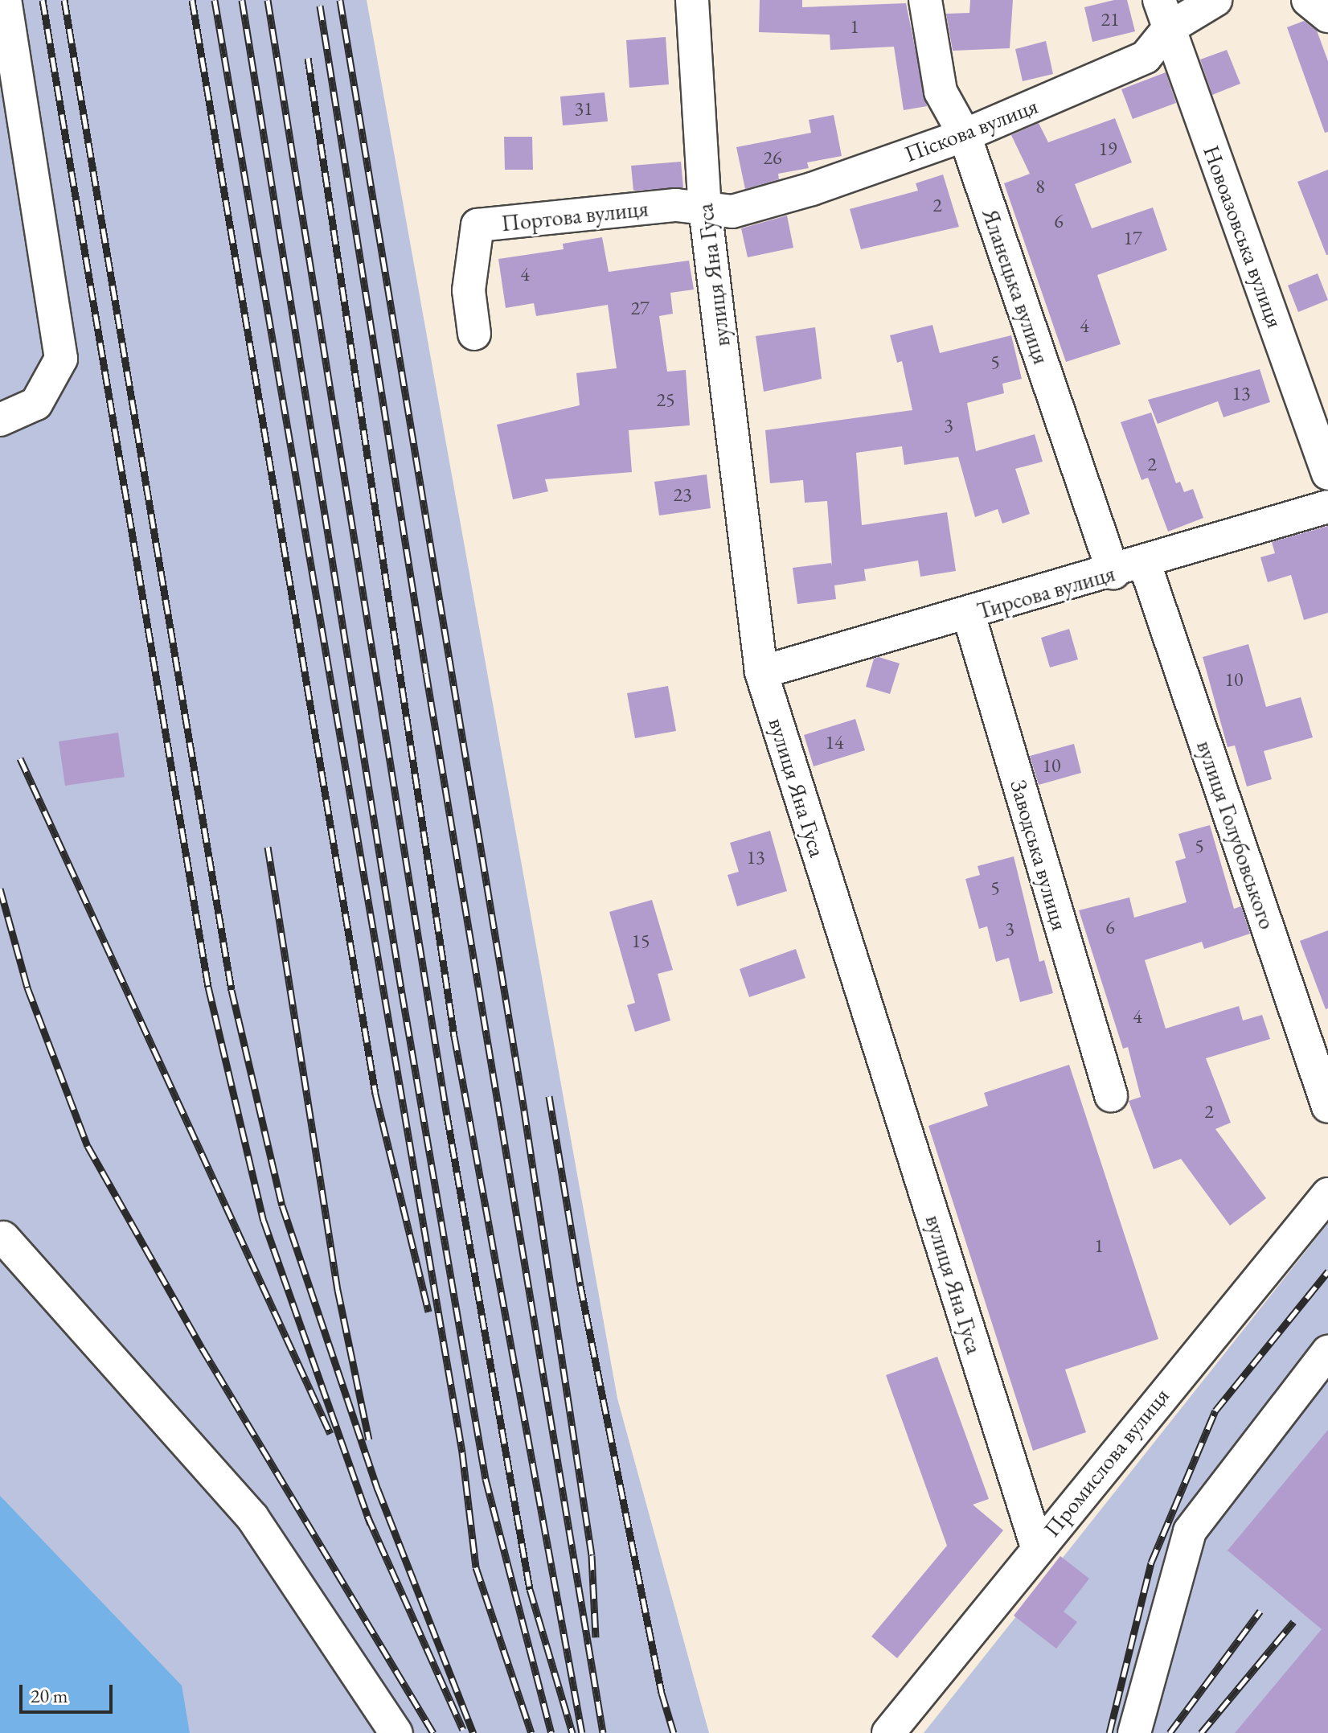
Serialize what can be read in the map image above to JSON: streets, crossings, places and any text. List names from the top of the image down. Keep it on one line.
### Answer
{"streets":{"street":["Піскова вулиця","Портова вулиця","Новоазовська вулиця","вулиця Яна Гуса","Яланецька вулиця","Тирсова вулиця","вулиця Голубовського","Заводська вулиця","Промислова вулиця"]},"crossings":[["Піскова вулиця","Портова вулиця"],["Піскова вулиця","Новоазовська вулиця"],["Піскова вулиця","вулиця Яна Гуса"],["Піскова вулиця","Яланецька вулиця"],["Портова вулиця","вулиця Яна Гуса"],["вулиця Яна Гуса","Тирсова вулиця"],["вулиця Яна Гуса","Промислова вулиця"],["Яланецька вулиця","Тирсова вулиця"],["Тирсова вулиця","вулиця Голубовського"],["Тирсова вулиця","Заводська вулиця"]],"house_numbers":["21","1","31","19","26","8","2","6","17","4","27","4","5","13","25","3","2","23","10","14","10","5","13","5","6","3","15","4","2","1"],"scale_bar":"20 m"}
